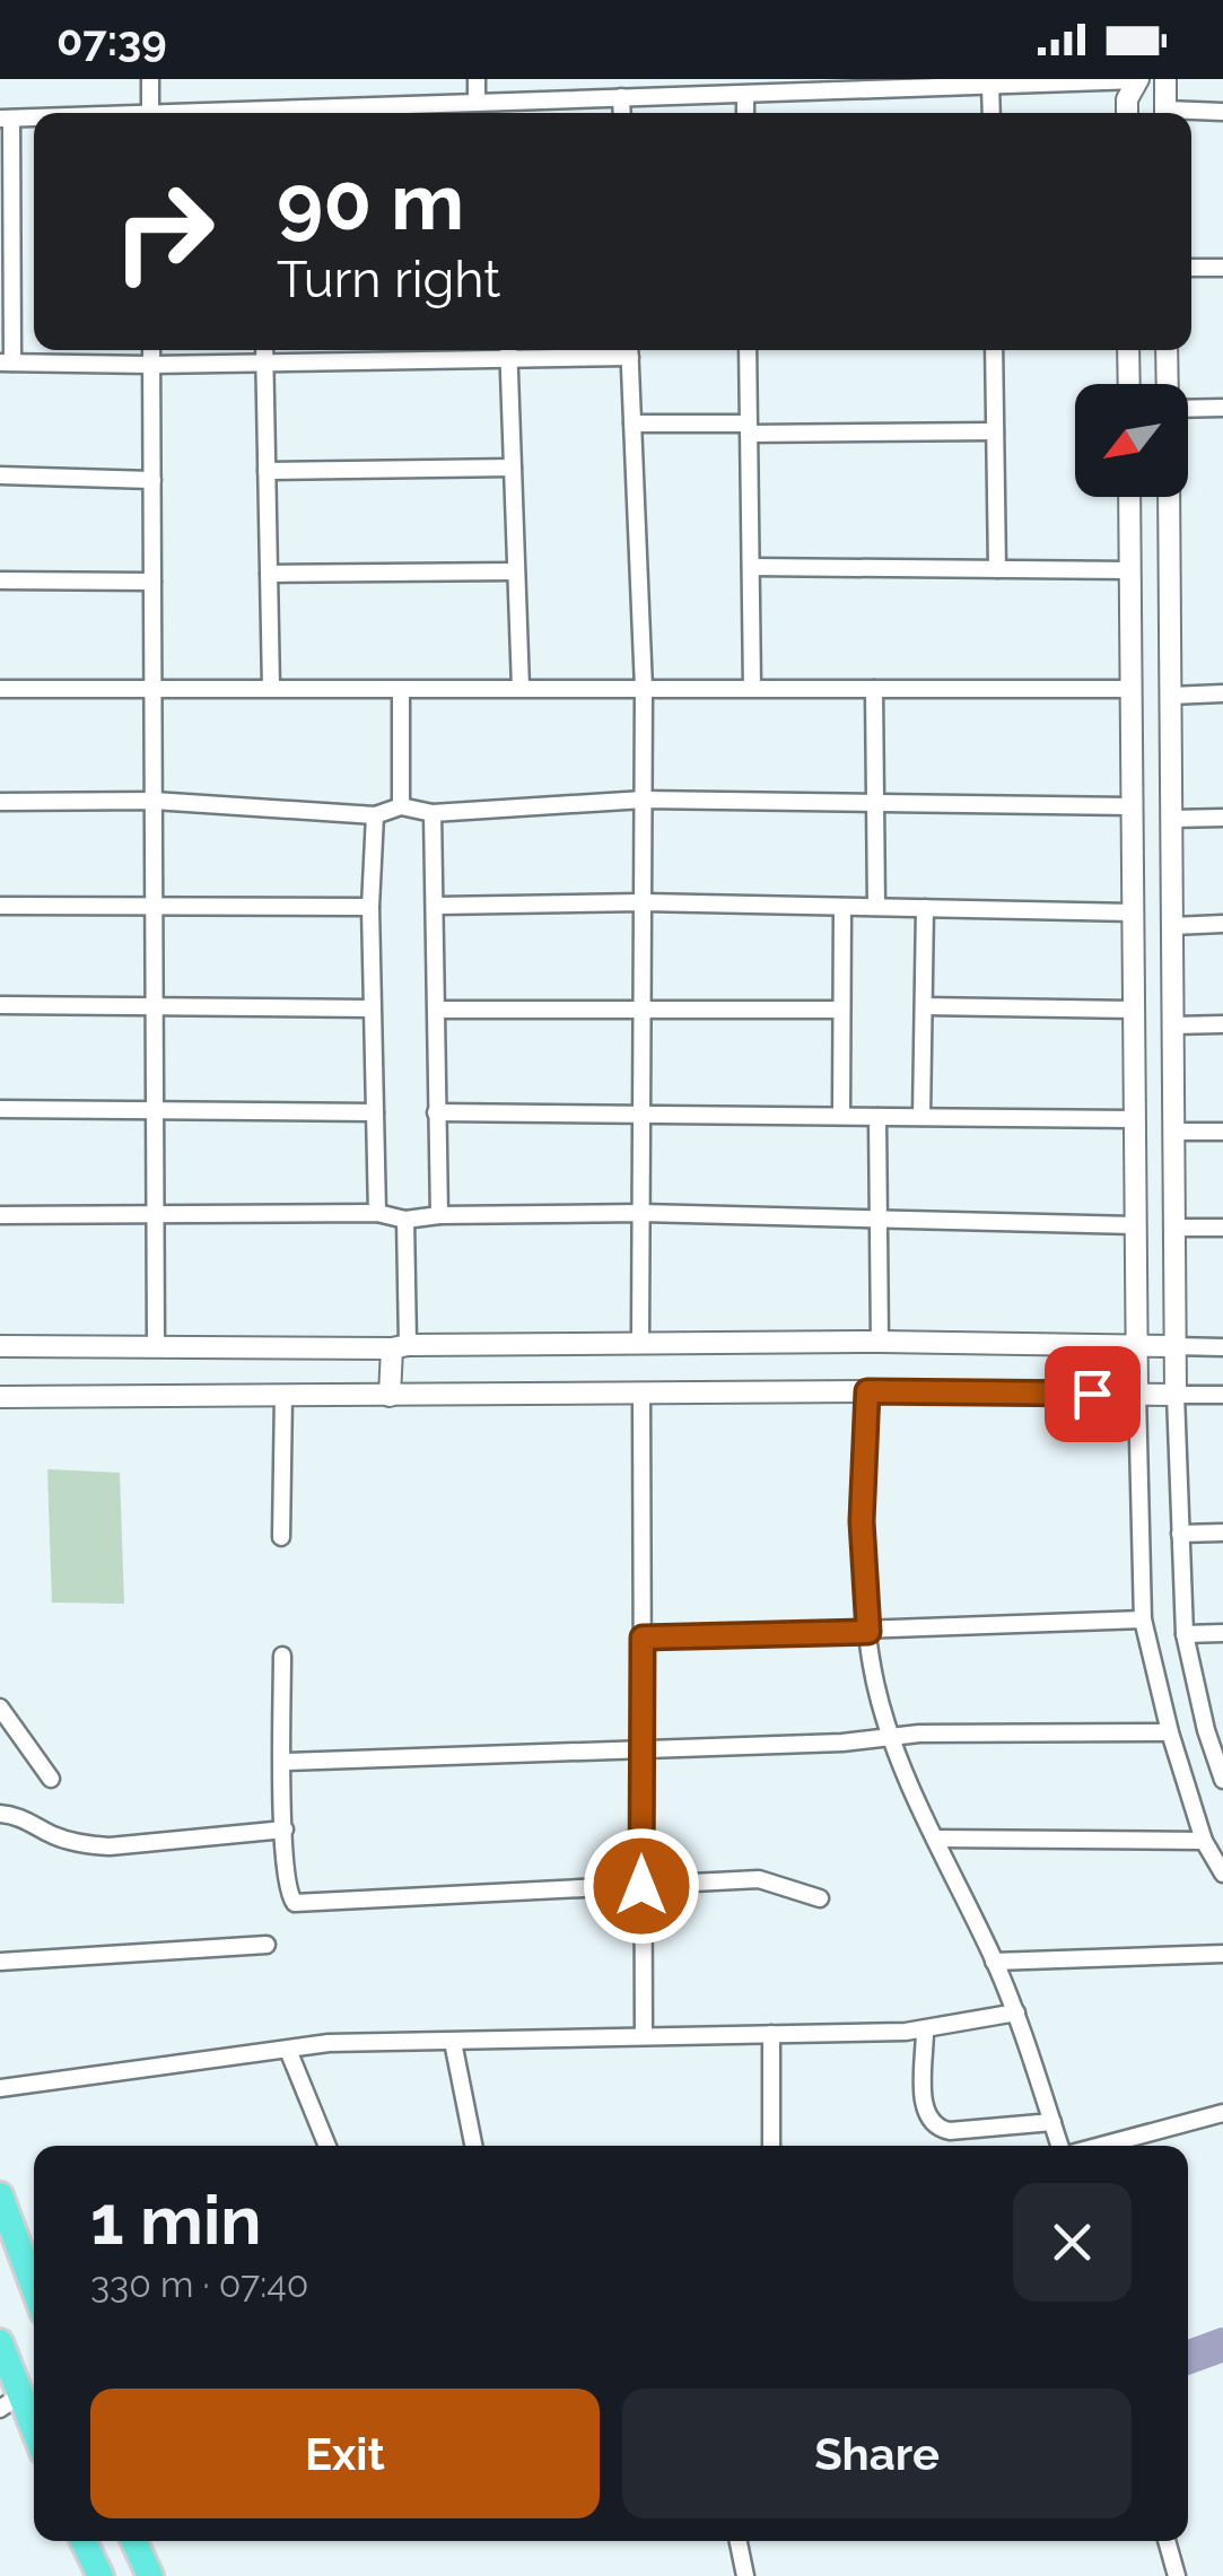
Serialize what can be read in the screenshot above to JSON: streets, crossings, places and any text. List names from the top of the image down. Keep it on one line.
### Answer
{"north":"bottom left","page":{"status":"07:39","turn":["90 m","Turn right"],"heading":["1 min","330 m · 07:40"],"buttons":["Exit","Share"]}}
